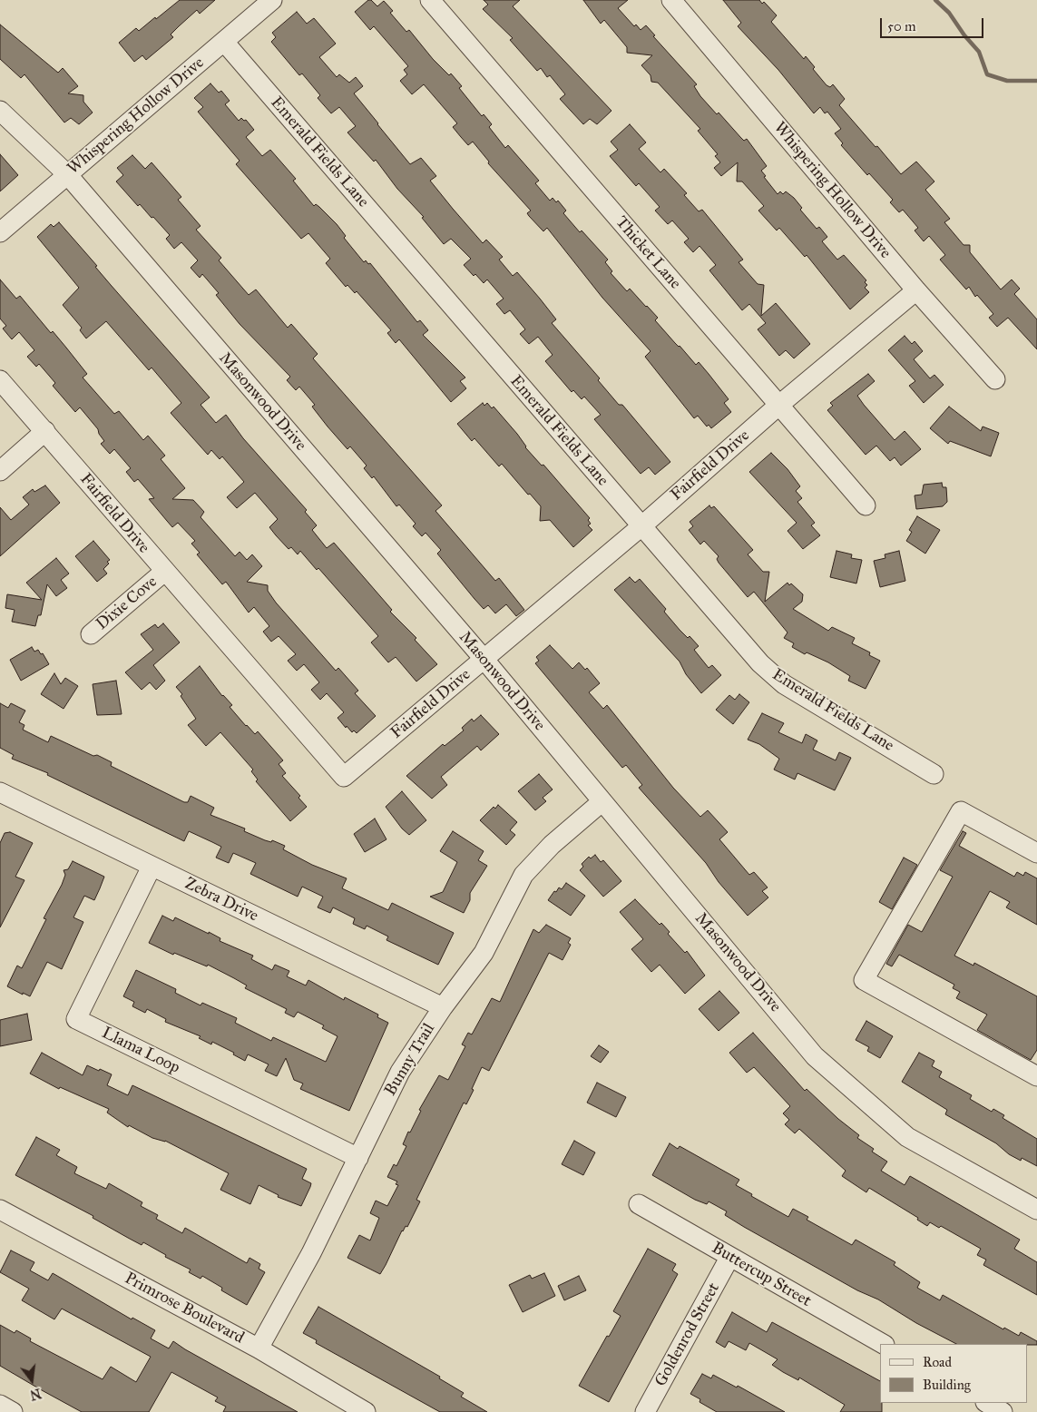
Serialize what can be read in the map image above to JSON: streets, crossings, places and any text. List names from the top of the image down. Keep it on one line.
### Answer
{"streets":{"street":["Whispering Hollow Drive","Emerald Fields Lane","Thicket Lane","Masonwood Drive","Fairfield Drive","Dixie Cove","Zebra Drive","Llama Loop","Bunny Trail","Buttercup Street","Primrose Boulevard","Goldenrod Street"]},"crossings":[["Whispering Hollow Drive","Emerald Fields Lane"],["Whispering Hollow Drive","Masonwood Drive"],["Whispering Hollow Drive","Fairfield Drive"],["Emerald Fields Lane","Fairfield Drive"],["Thicket Lane","Fairfield Drive"],["Masonwood Drive","Fairfield Drive"],["Masonwood Drive","Bunny Trail"],["Fairfield Drive","Dixie Cove"],["Zebra Drive","Llama Loop"],["Zebra Drive","Bunny Trail"],["Llama Loop","Bunny Trail"],["Bunny Trail","Primrose Boulevard"],["Buttercup Street","Goldenrod Street"]],"legend":["Road","Building"],"scale_bar":"50 m","north":"bottom"}
